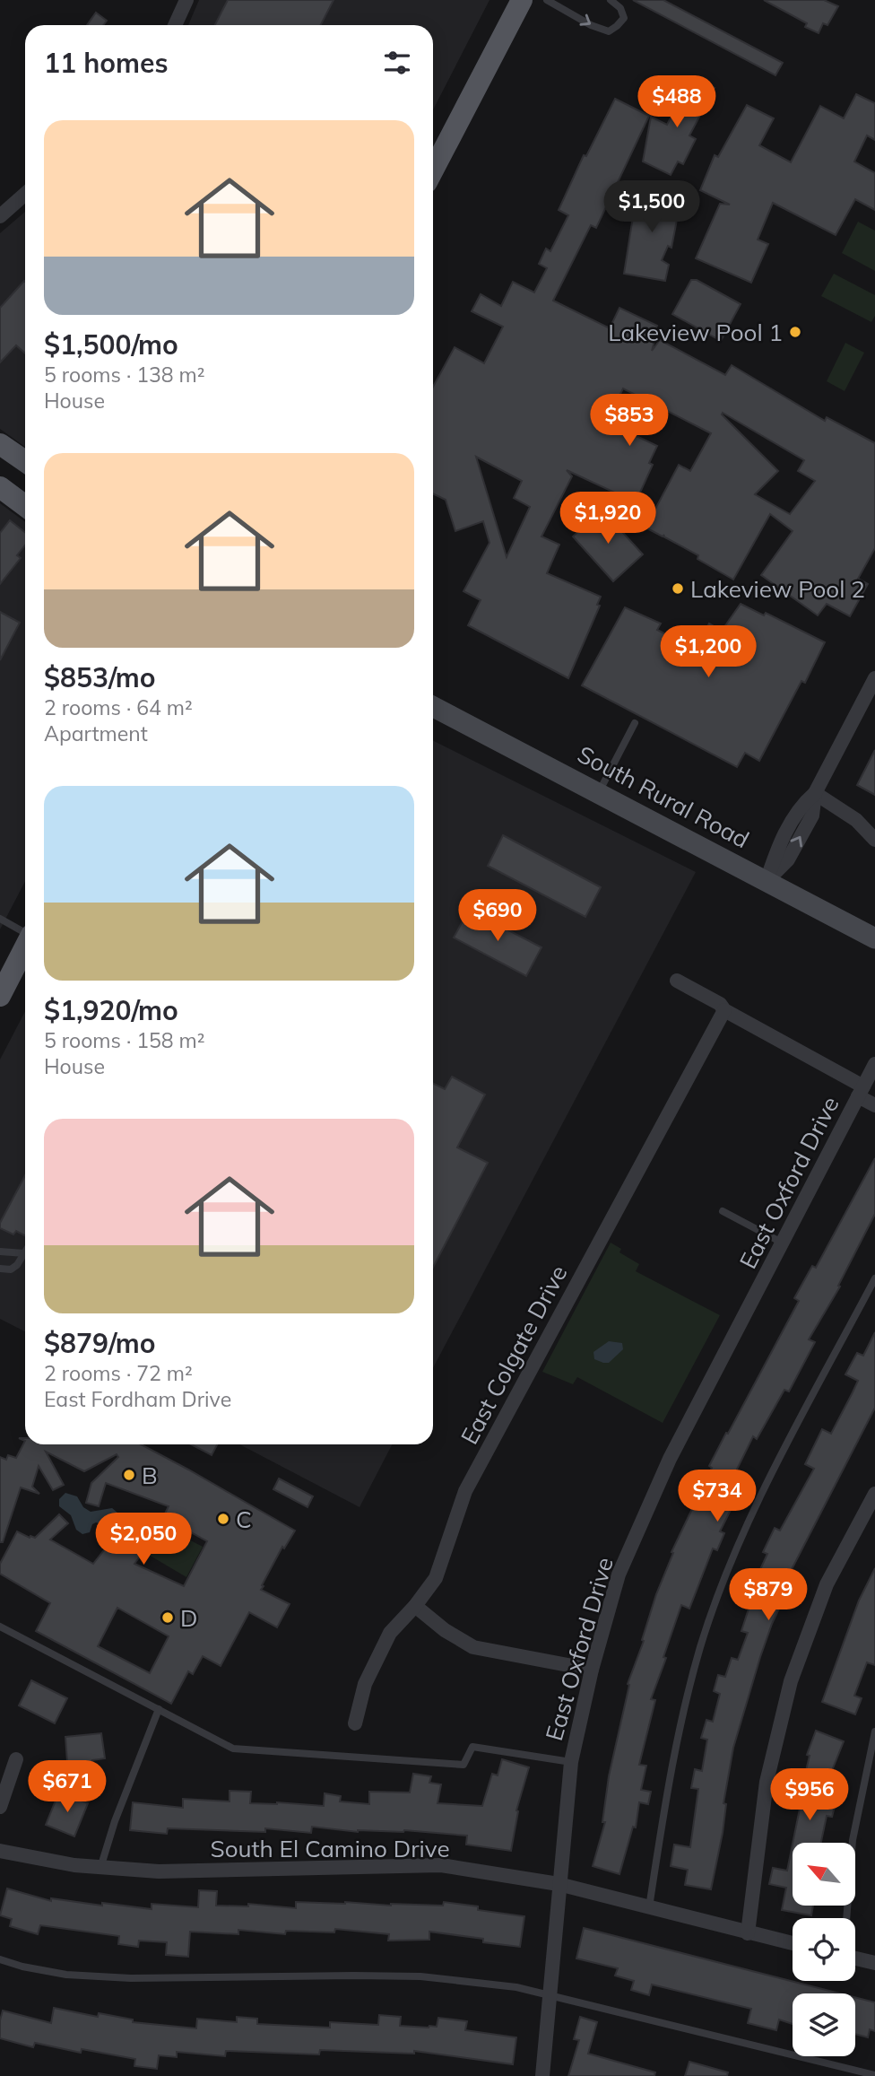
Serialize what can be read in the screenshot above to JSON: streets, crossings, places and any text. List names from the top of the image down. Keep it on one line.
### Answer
{"streets":{"main road":["South Rural Road"],"street":["East Oxford Drive","East Colgate Drive","South El Camino Drive"]},"crossings":[["East Oxford Drive","South El Camino Drive"]],"places":["Lakeview Pool 1","Lakeview Pool 2","B","C","D"],"north":"top left","page":{"heading":"11 homes","price":["$488","$1,500","$853","$1,920","$1,200","$690","$734","$2,050","$879","$671","$956"],"list":[{"name":"$1,500/mo","note":"5 rooms · 138 m² · House"},{"name":"$853/mo","note":"2 rooms · 64 m² · Apartment"},{"name":"$1,920/mo","note":"5 rooms · 158 m² · House"},{"name":"$879/mo","note":"2 rooms · 72 m² · East Fordham Drive"}]}}
